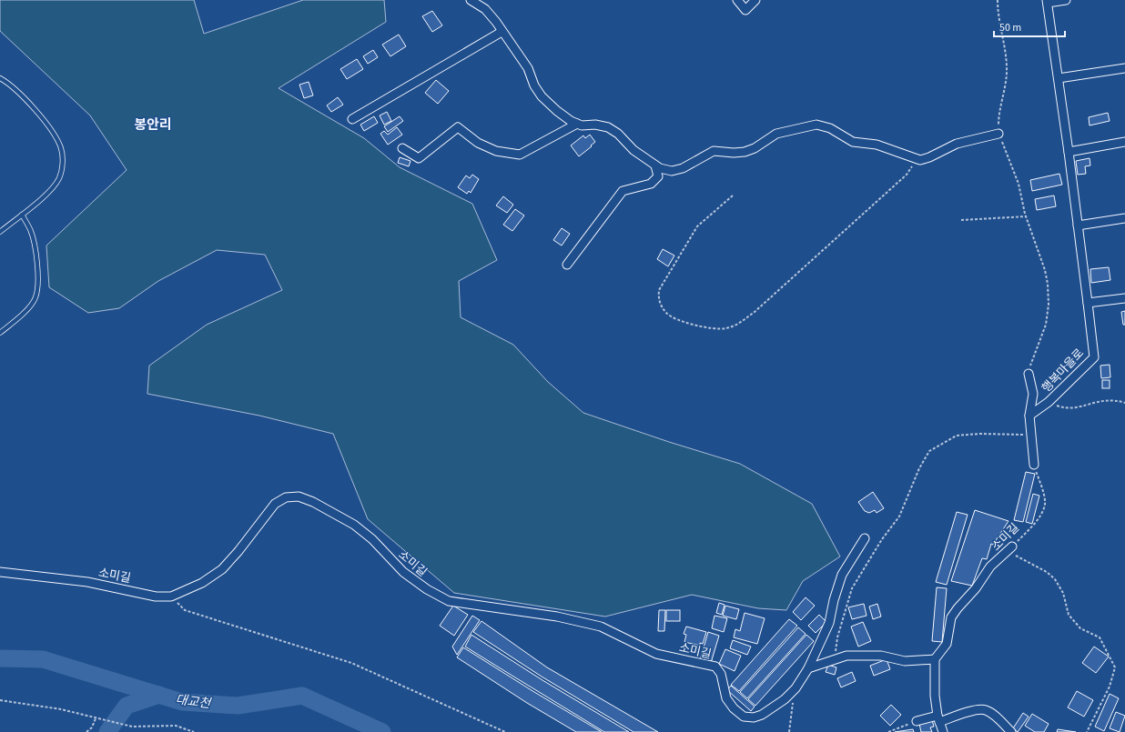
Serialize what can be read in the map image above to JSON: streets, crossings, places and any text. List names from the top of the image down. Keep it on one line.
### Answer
{"streets":{"street":["행복마을로","소미길"]},"districts":["봉안리"],"water":["대교천"],"scale_bar":"50 m"}
